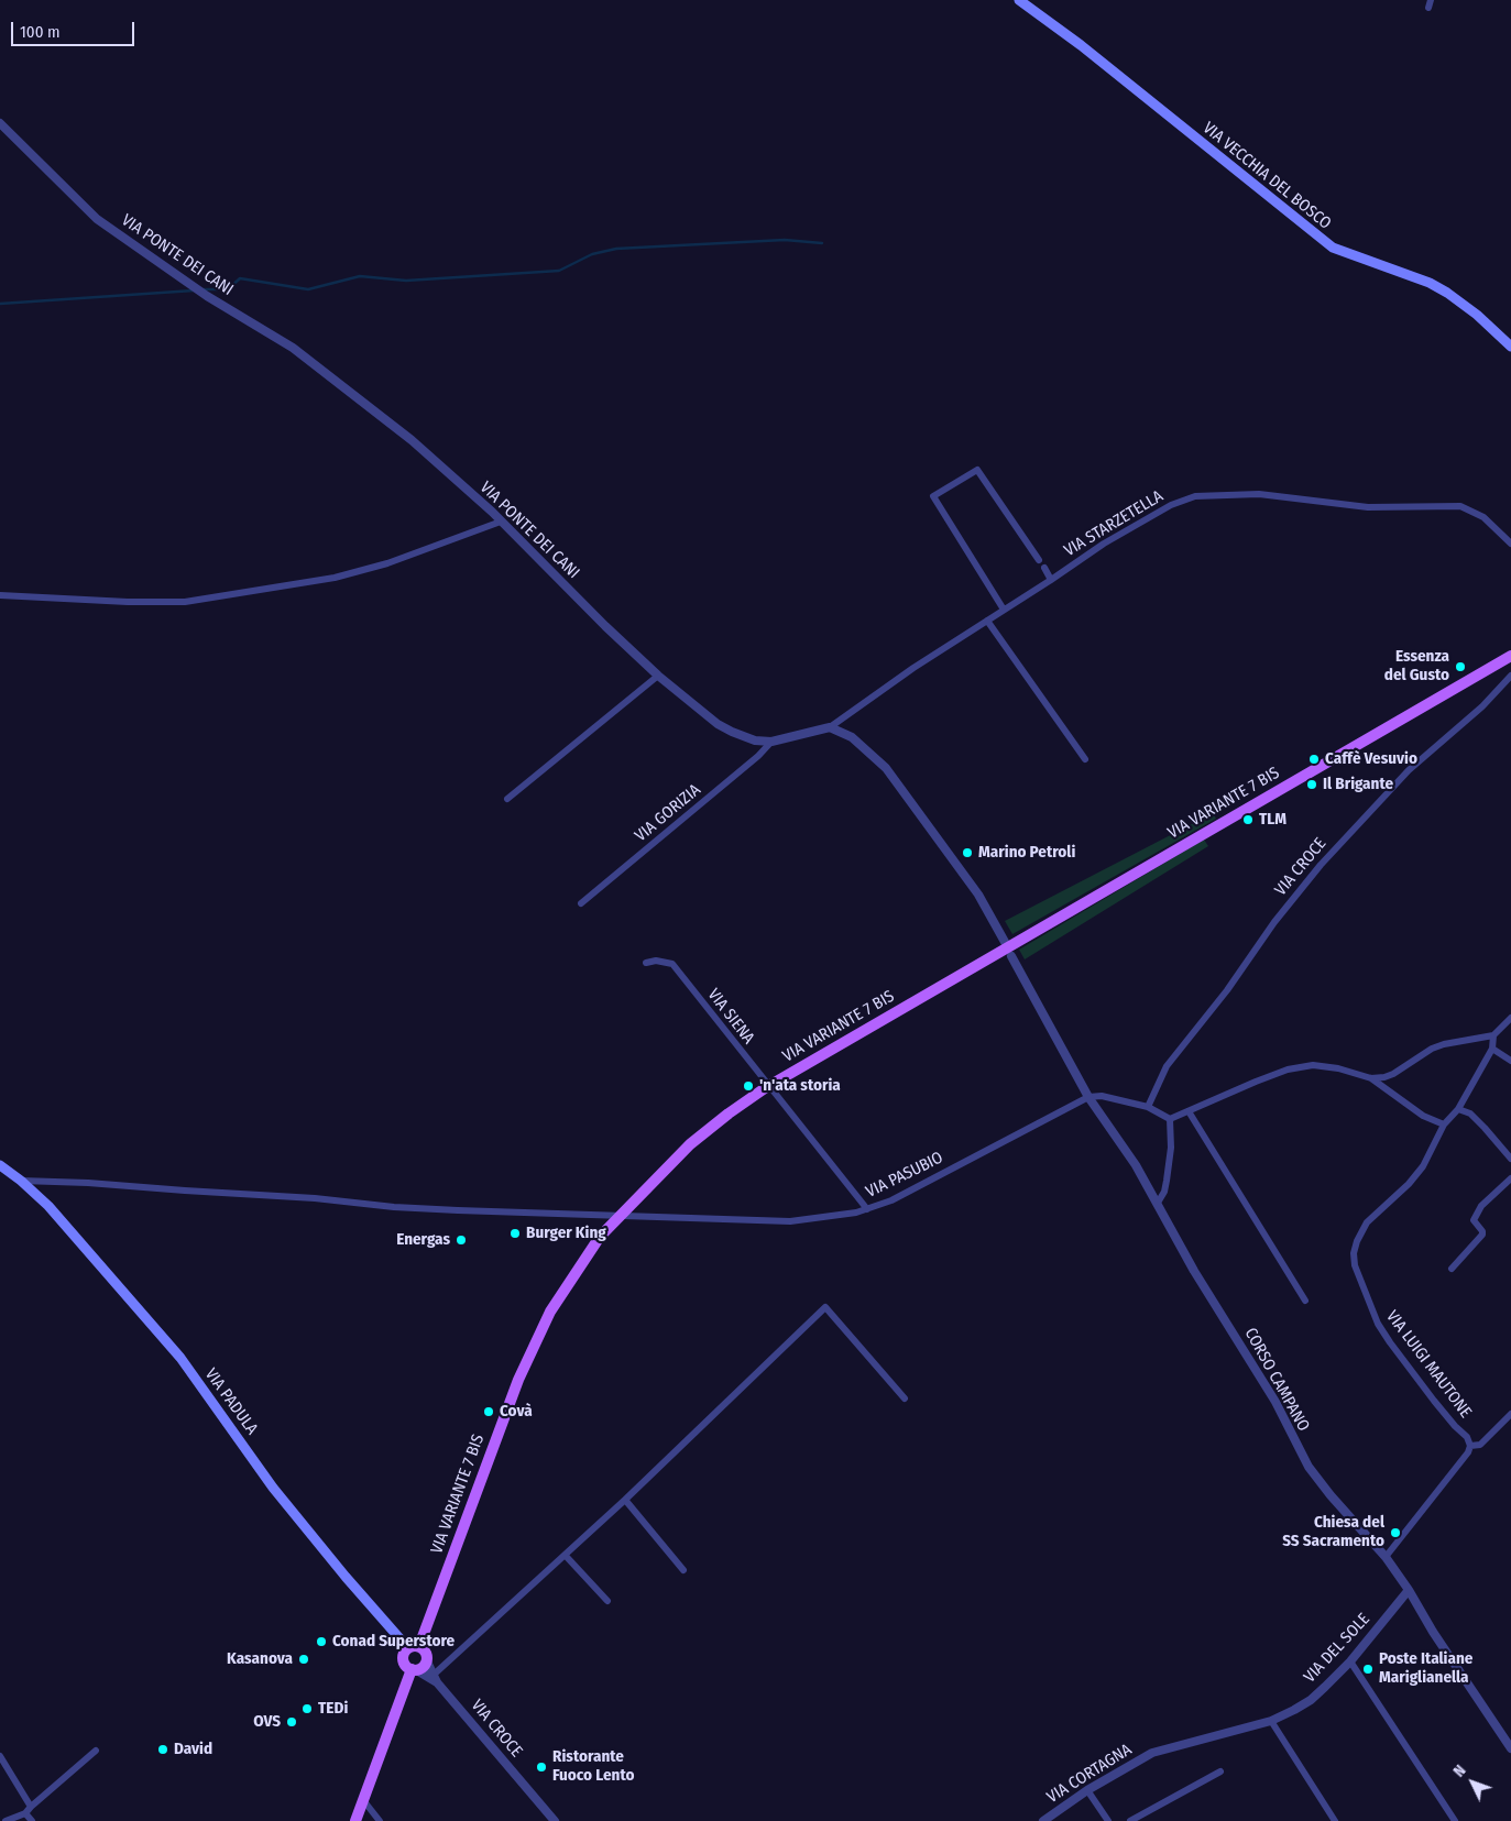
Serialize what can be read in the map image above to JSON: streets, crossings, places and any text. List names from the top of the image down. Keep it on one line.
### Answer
{"streets":{"main road":["VIA VECCHIA DEL BOSCO","VIA VARIANTE 7 BIS","VIA PADULA"],"street":["VIA PONTE DEI CANI","VIA STARZETELLA","VIA GORIZIA","VIA CROCE","VIA SIENA","VIA PASUBIO","VIA LUIGI MAUTONE","CORSO CAMPANO","VIA DEL SOLE","VIA CORTAGNA"]},"crossings":[["VIA PONTE DEI CANI","VIA STARZETELLA"],["VIA PONTE DEI CANI","VIA GORIZIA"],["VIA VARIANTE 7 BIS","VIA CROCE"],["VIA VARIANTE 7 BIS","VIA SIENA"],["VIA VARIANTE 7 BIS","VIA PASUBIO"],["VIA VARIANTE 7 BIS","VIA PADULA"],["VIA CROCE","VIA PADULA"],["VIA SIENA","VIA PASUBIO"],["VIA PASUBIO","CORSO CAMPANO"],["CORSO CAMPANO","VIA DEL SOLE"],["VIA DEL SOLE","VIA CORTAGNA"]],"places":["Essenza del Gusto","Caffè Vesuvio","Il Brigante","TLM","Marino Petroli","'n'ata storia","Burger King","Energas","Covà","Chiesa del SS Sacramento","Conad Superstore","Kasanova","Poste Italiane Mariglianella","TEDi","OVS","David","Ristorante Fuoco Lento"],"scale_bar":"100 m","north":"top left"}
